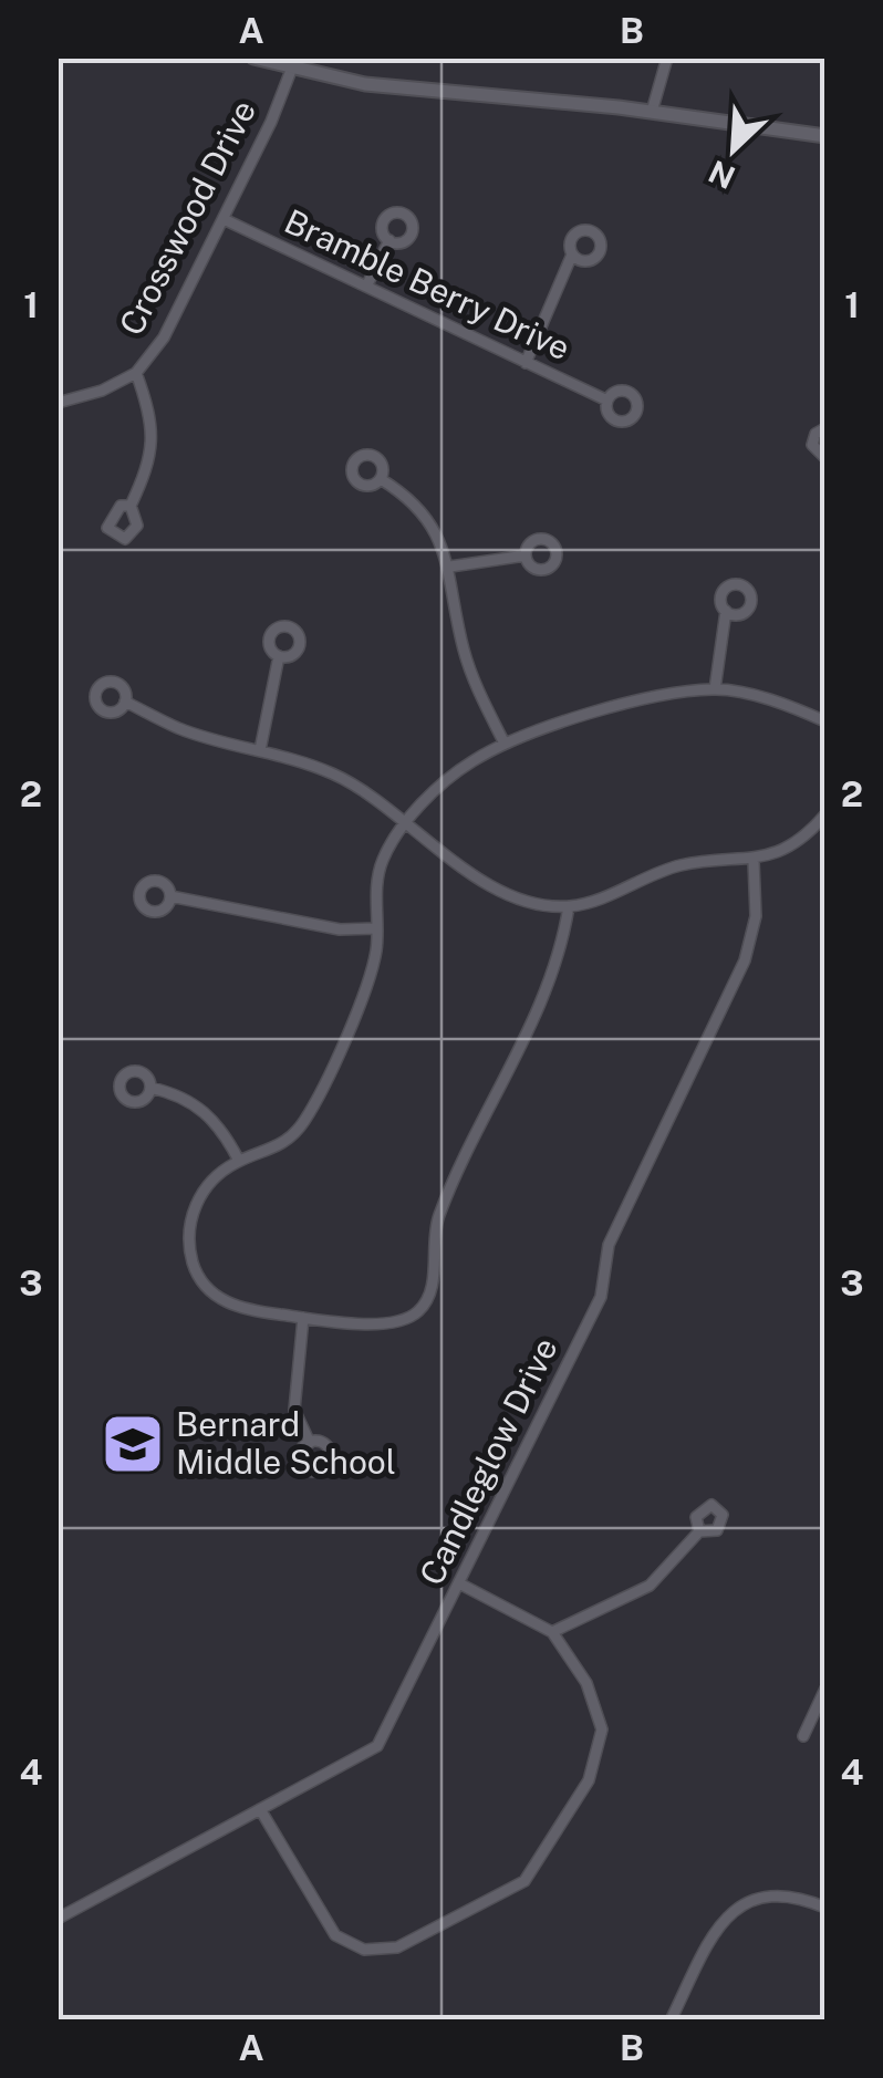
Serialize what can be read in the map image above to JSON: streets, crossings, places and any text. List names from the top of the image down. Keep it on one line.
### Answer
{"streets":{"street":["Crosswood Drive","Bramble Berry Drive","Candleglow Drive"]},"crossings":[["Crosswood Drive","Bramble Berry Drive"]],"places":{"school or university":["Bernard Middle School"]},"north":"bottom left","grid":{"columns":["A","B"],"rows":["1","2","3","4"]}}
